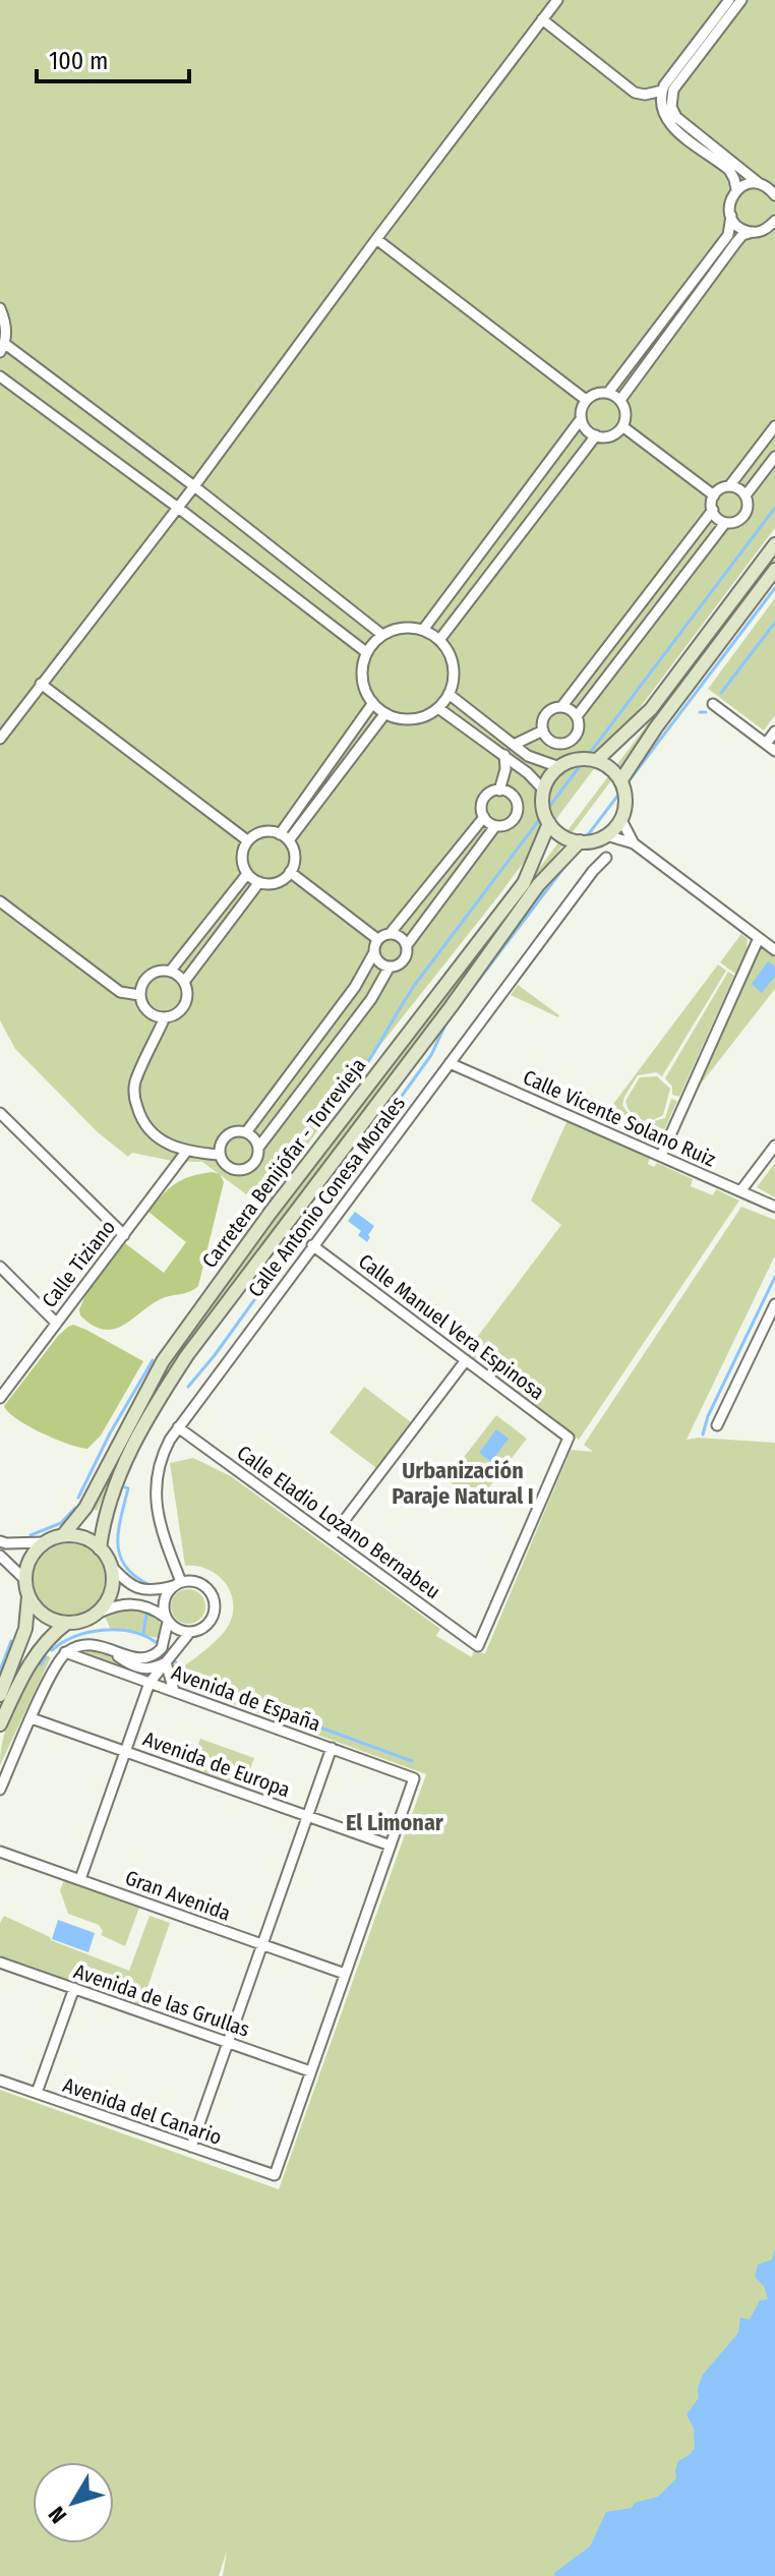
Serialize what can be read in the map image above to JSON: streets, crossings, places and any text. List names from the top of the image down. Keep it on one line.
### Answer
{"streets":{"main road":["Carretera Benijófar - Torrevieja"],"street":["Calle Vicente Solano Ruiz","Calle Antonio Conesa Morales","Calle Tiziano","Calle Manuel Vera Espinosa","Calle Eladio Lozano Bernabeu","Avenida de España","Avenida de Europa","Gran Avenida","Avenida de las Grullas","Avenida del Canario"]},"crossings":[["Calle Vicente Solano Ruiz","Calle Antonio Conesa Morales"],["Calle Antonio Conesa Morales","Calle Manuel Vera Espinosa"],["Calle Antonio Conesa Morales","Calle Eladio Lozano Bernabeu"],["Calle Manuel Vera Espinosa","Calle Eladio Lozano Bernabeu"],["Avenida de España","Avenida de Europa"],["Avenida de las Grullas","Avenida del Canario"]],"districts":["Urbanización Paraje Natural I","El Limonar"],"scale_bar":"100 m","north":"bottom left"}
